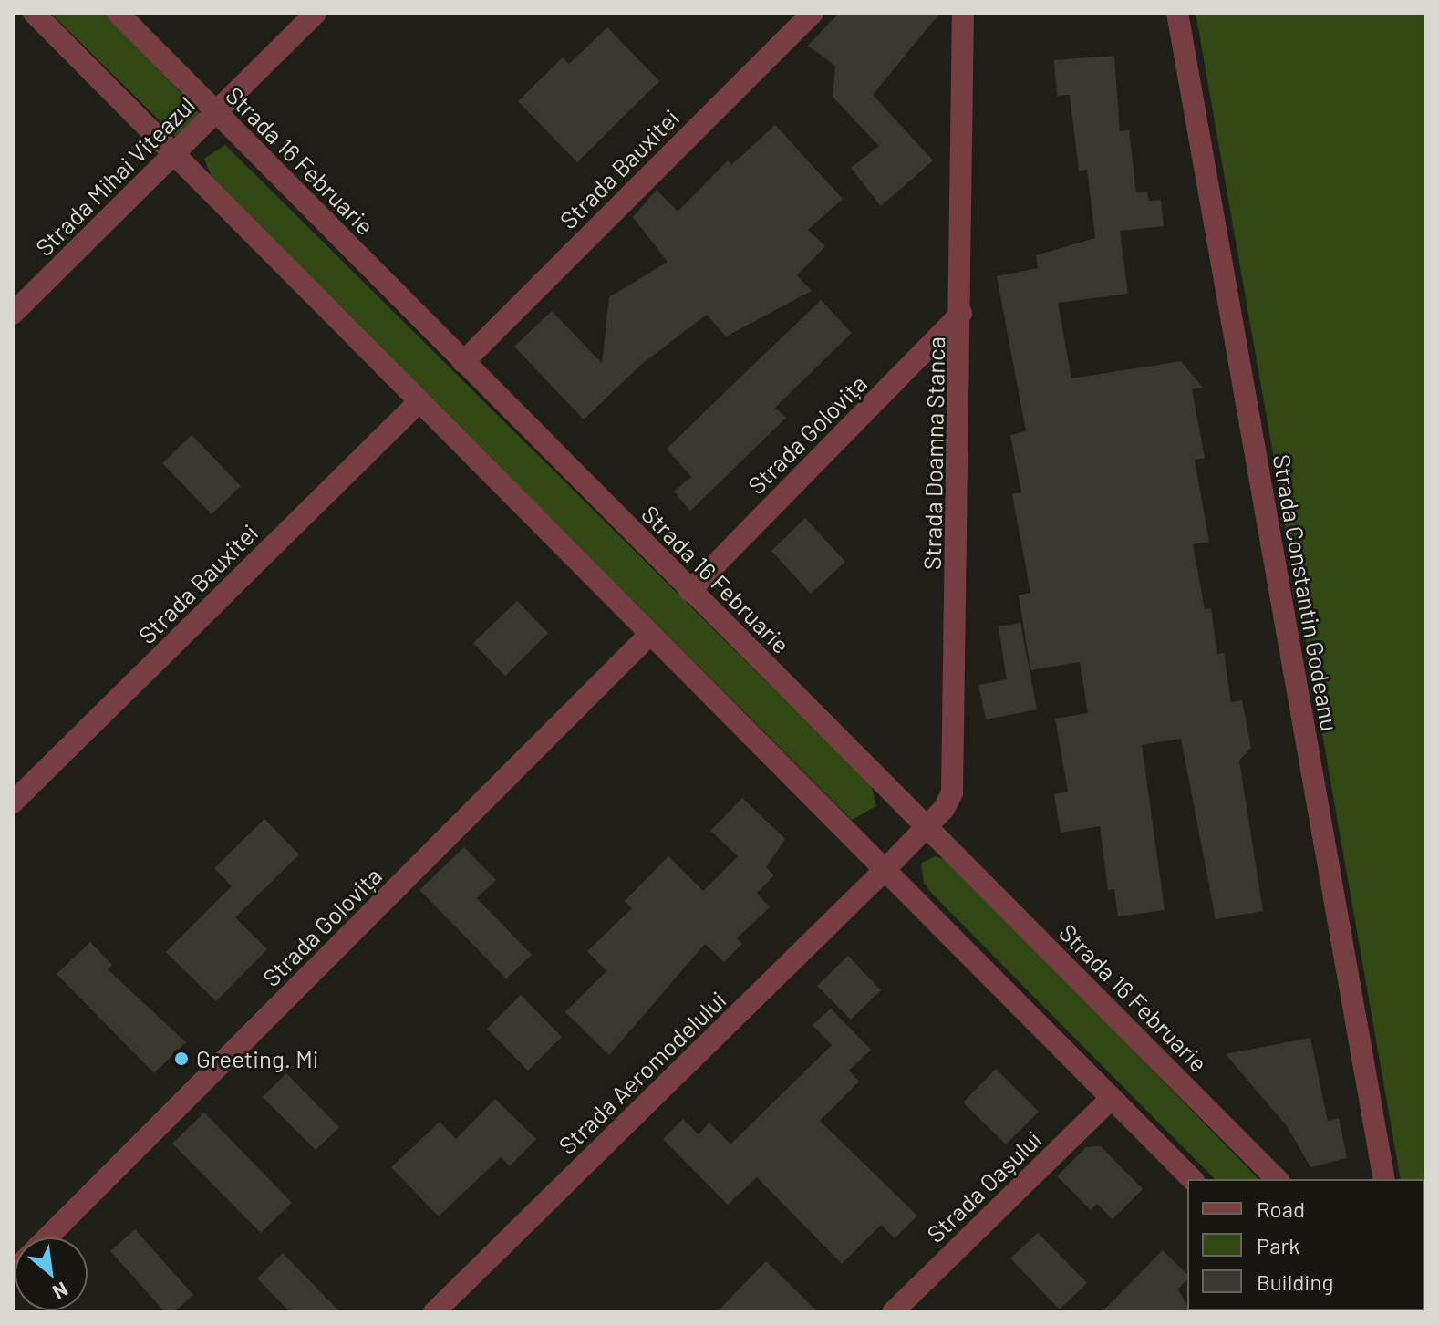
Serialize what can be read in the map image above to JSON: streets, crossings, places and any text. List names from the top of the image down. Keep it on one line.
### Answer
{"streets":{"street":["Strada 16 Februarie","Strada Bauxitei","Strada Mihai Viteazul","Strada Golovița","Strada Doamna Stanca","Strada Constantin Godeanu","Strada Aeromodelului","Strada Oașului"]},"crossings":[["Strada 16 Februarie","Strada Bauxitei"],["Strada 16 Februarie","Strada Mihai Viteazul"],["Strada 16 Februarie","Strada Golovița"],["Strada 16 Februarie","Strada Doamna Stanca"],["Strada Golovița","Strada Doamna Stanca"],["Strada Doamna Stanca","Strada Aeromodelului"]],"places":["Greeting. Mi"],"legend":["Road","Park","Building"],"north":"bottom right"}
